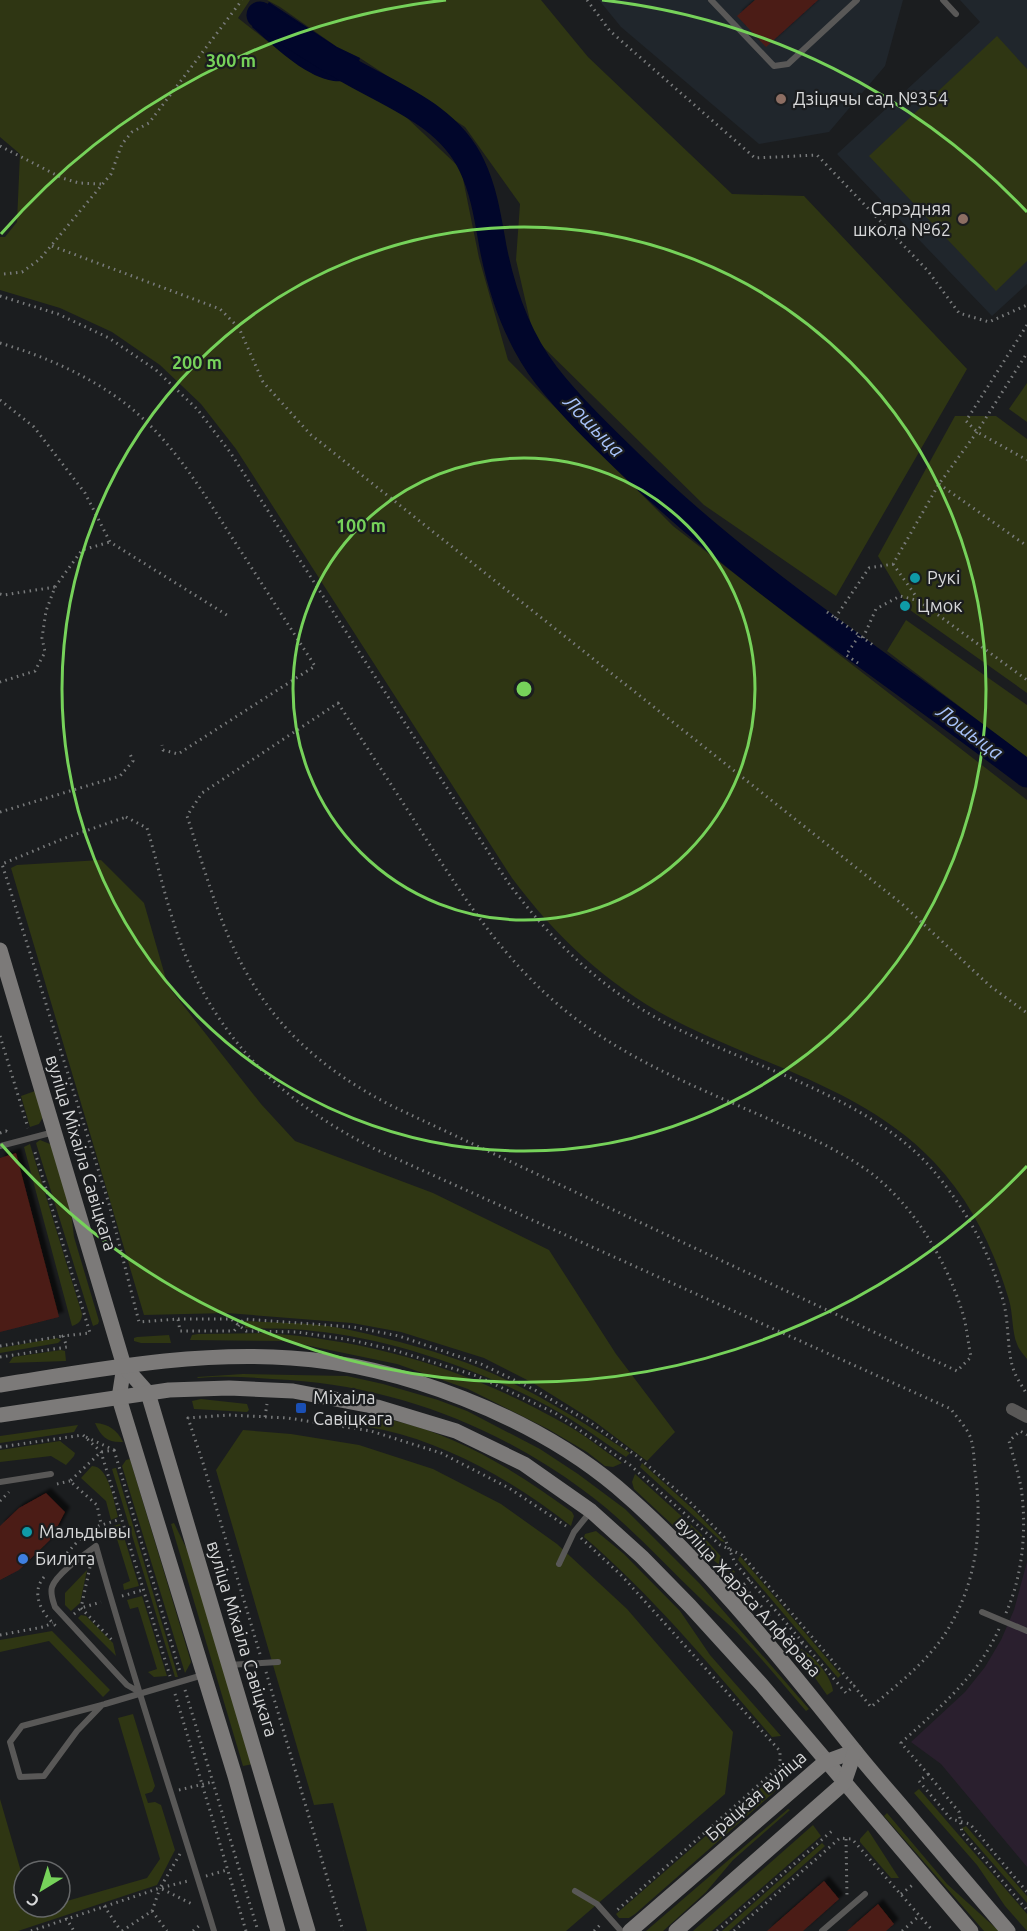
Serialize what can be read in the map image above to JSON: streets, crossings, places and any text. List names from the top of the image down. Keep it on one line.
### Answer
{"streets":{"main road":["вуліца Міхаіла Савіцкага","вуліца Жарэса Алфёрава","Брацкая вуліца"]},"crossings":[["вуліца Міхаіла Савіцкага","вуліца Жарэса Алфёрава"],["вуліца Жарэса Алфёрава","Брацкая вуліца"]],"water":["Лошыца"],"places":{"other":["Дзіцячы сад №354","Сярэдняя школа №62","Рукі","Цмок","Мальдывы","Билита"],"transit":["Міхаіла Савіцкага"]},"north":"bottom left","rings":["300 m","200 m","100 m"]}
